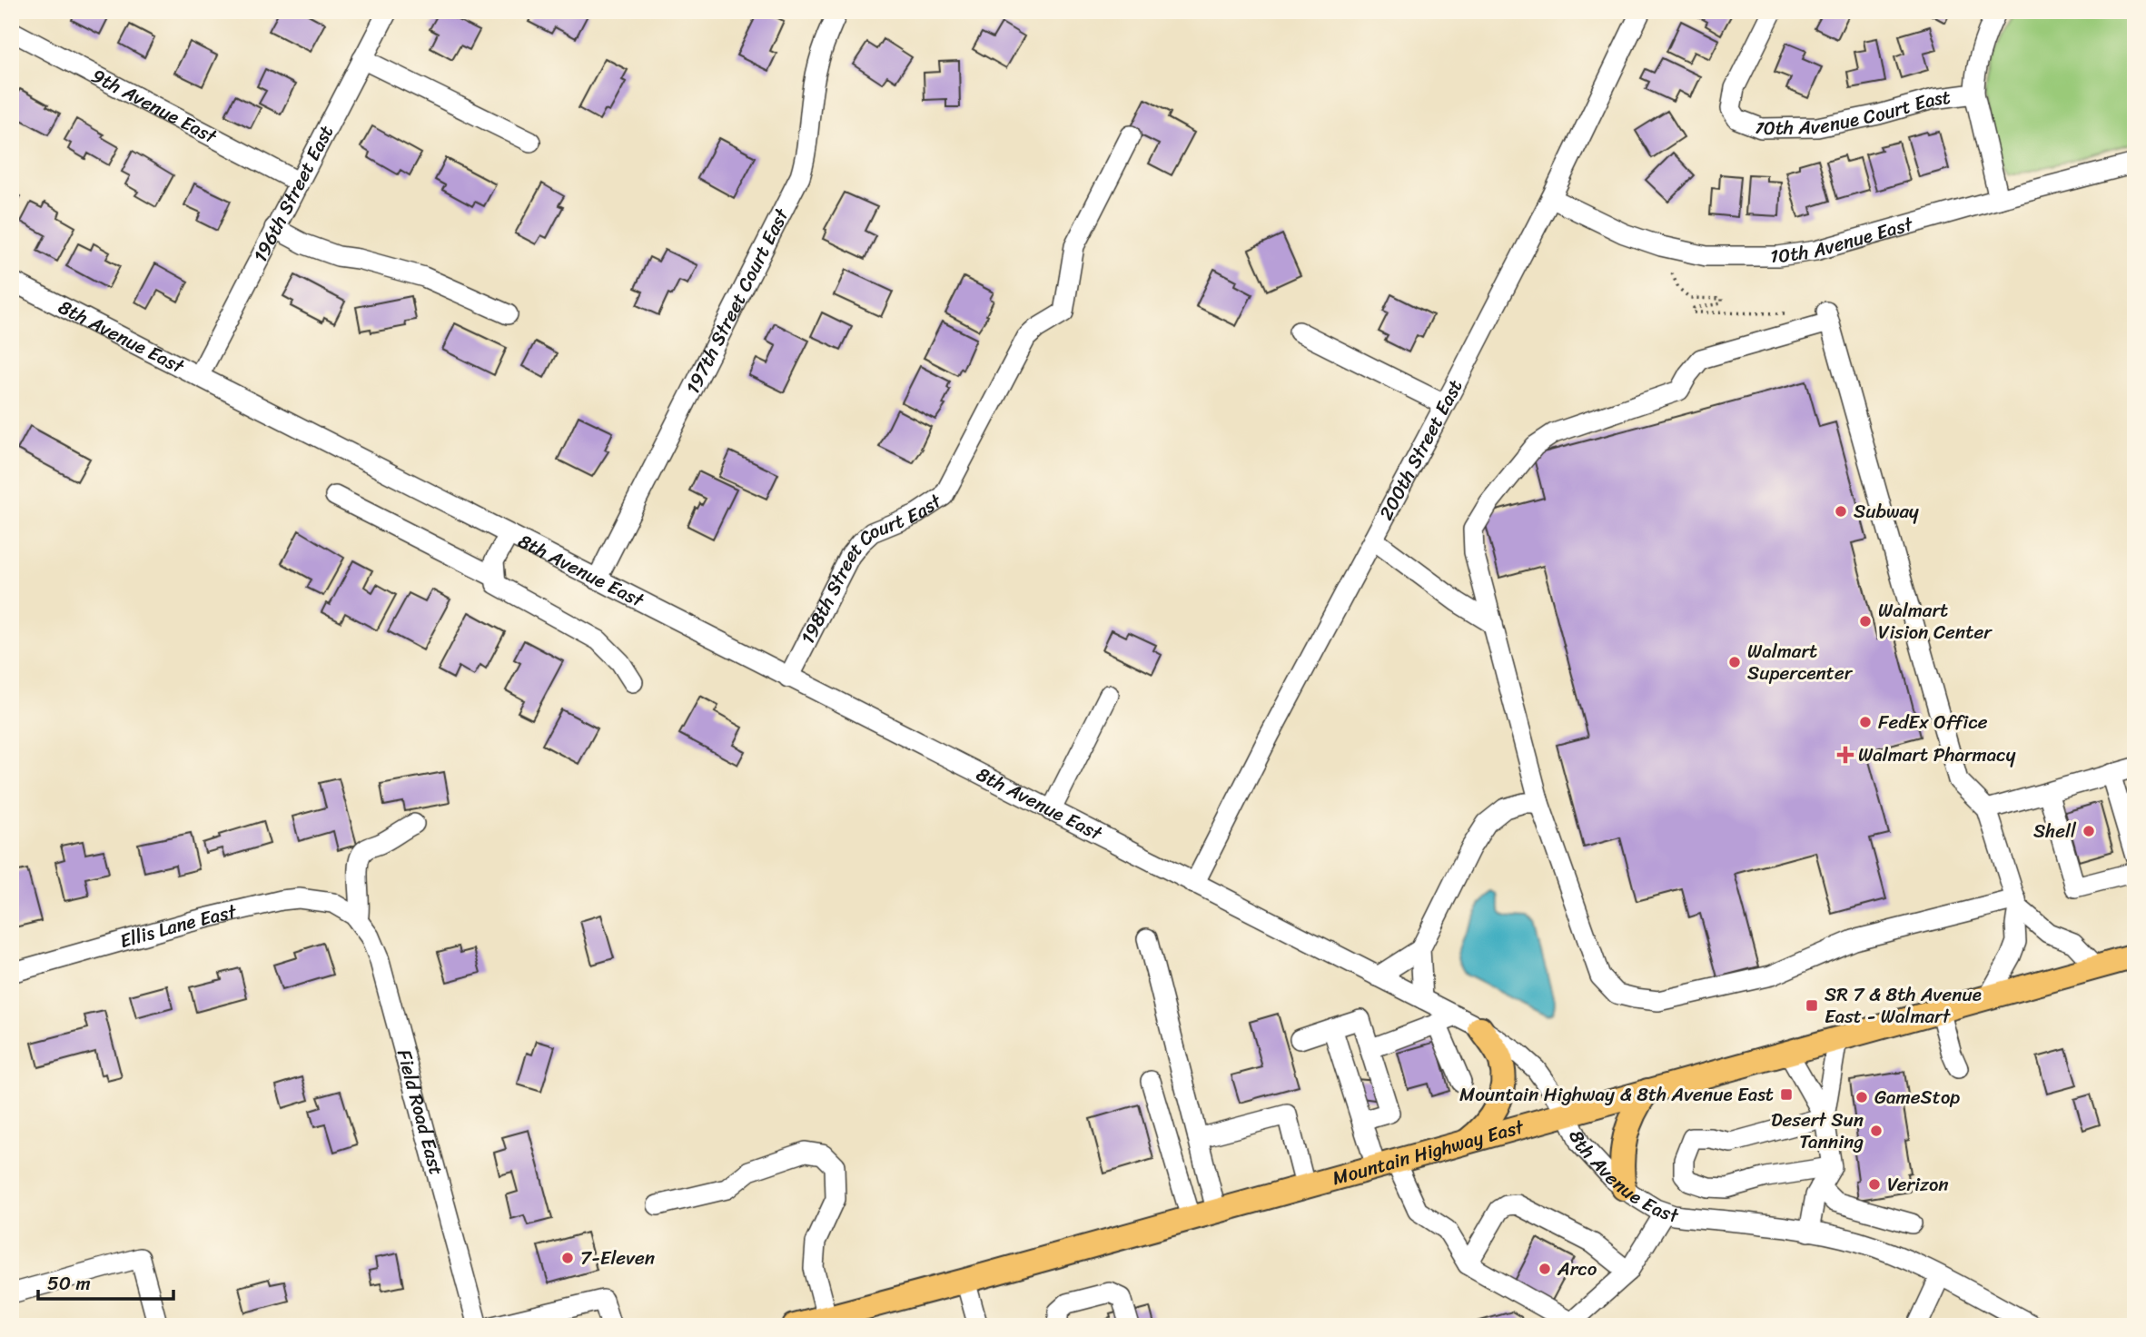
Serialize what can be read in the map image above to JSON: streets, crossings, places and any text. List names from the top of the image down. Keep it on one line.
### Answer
{"streets":{"main road":["Mountain Highway East"],"street":["9th Avenue East","10th Avenue Court East","196th Street East","10th Avenue East","197th Street Court East","8th Avenue East","200th Street East","198th Street Court East","Ellis Lane East","Field Road East"]},"crossings":[["9th Avenue East","196th Street East"],["196th Street East","8th Avenue East"],["10th Avenue East","200th Street East"],["197th Street Court East","8th Avenue East"],["8th Avenue East","200th Street East"],["8th Avenue East","198th Street Court East"],["8th Avenue East","Mountain Highway East"],["Ellis Lane East","Field Road East"]],"places":{"other":["Subway","Walmart Vision Center","Walmart Supercenter","FedEx Office","Shell","GameStop","Desert Sun Tanning","Verizon","7-Eleven","Arco"],"health":["Walmart Pharmacy"],"transit":["SR 7 & 8th Avenue East - Walmart","Mountain Highway & 8th Avenue East"]},"scale_bar":"50 m"}
